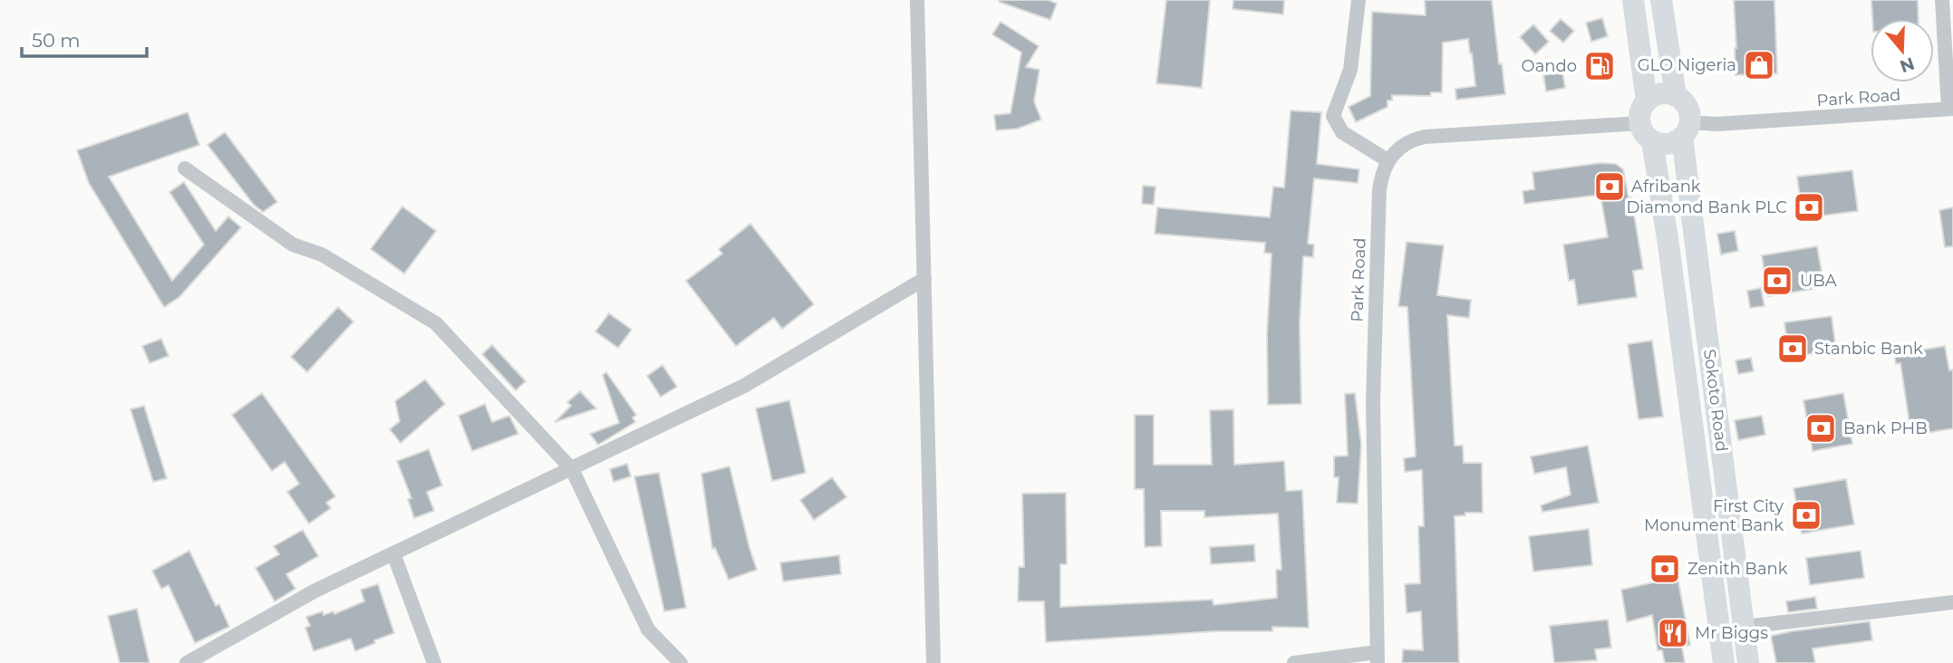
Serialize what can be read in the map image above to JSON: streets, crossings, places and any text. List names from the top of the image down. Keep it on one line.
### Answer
{"streets":{"main road":["Sokoto Road"],"street":["Park Road"]},"crossings":[["Park Road","Sokoto Road"]],"places":{"shop":["GLO Nigeria"],"fuel station":["Oando"],"bank":["Afribank","Diamond Bank PLC","UBA","Stanbic Bank","Bank PHB","First City Monument Bank","Zenith Bank"],"restaurant":["Mr Biggs"]},"scale_bar":"50 m","north":"bottom"}
